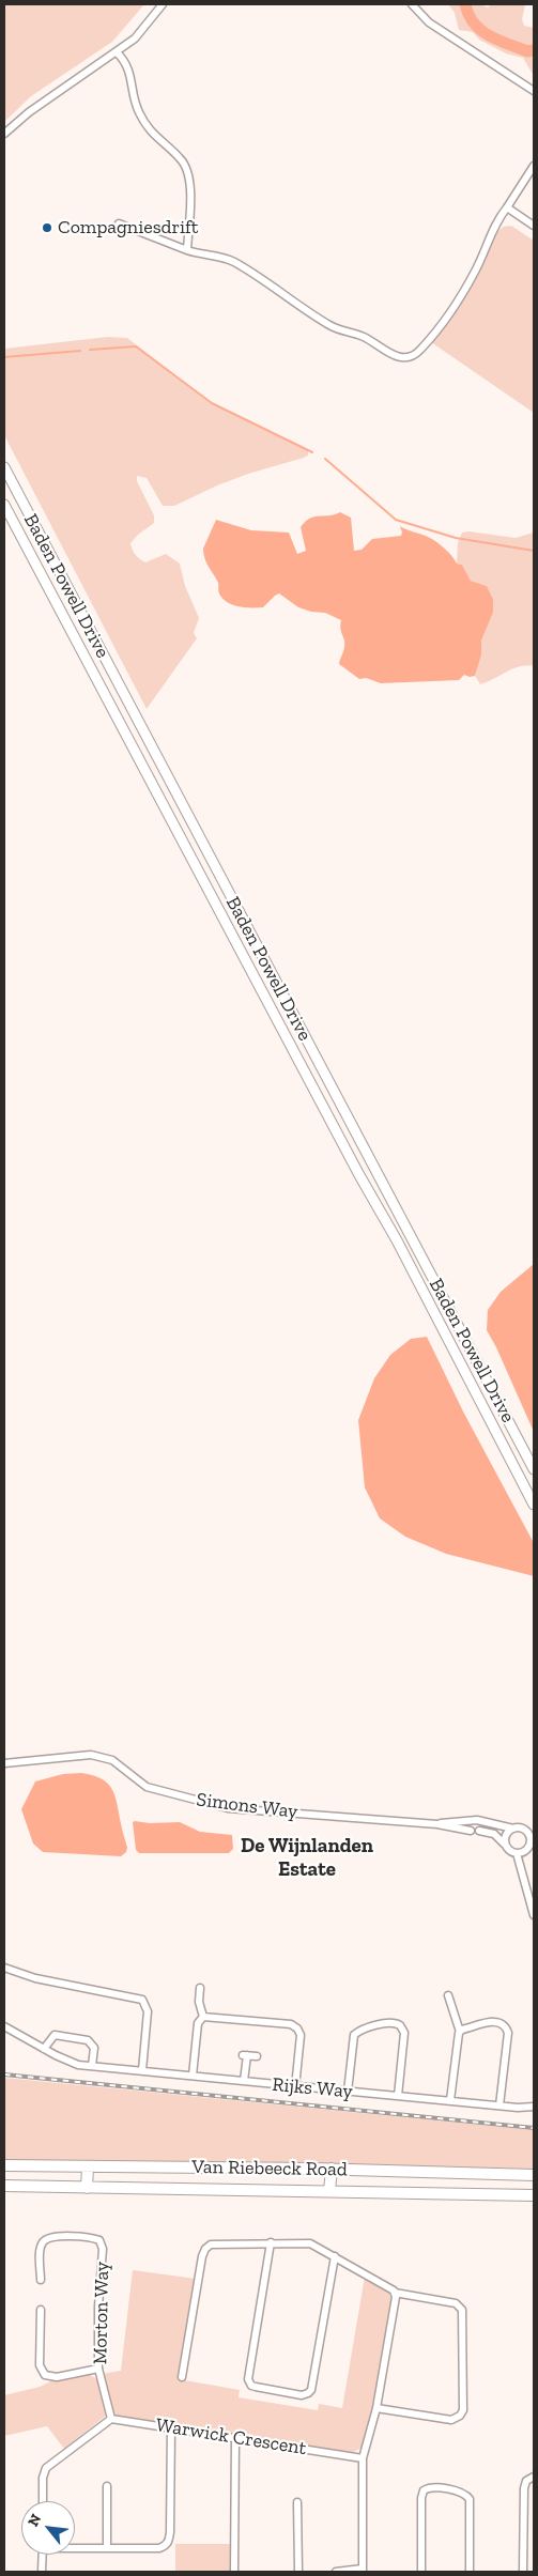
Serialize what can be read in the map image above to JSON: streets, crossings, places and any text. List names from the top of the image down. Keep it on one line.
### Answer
{"streets":{"main road":["Baden Powell Drive","Van Riebeeck Road"],"street":["Simons Way","Rijks Way","Morton Way","Warwick Crescent"]},"crossings":[["Morton Way","Warwick Crescent"]],"districts":["De Wijnlanden Estate"],"places":["Compagniesdrift"],"north":"top left"}
